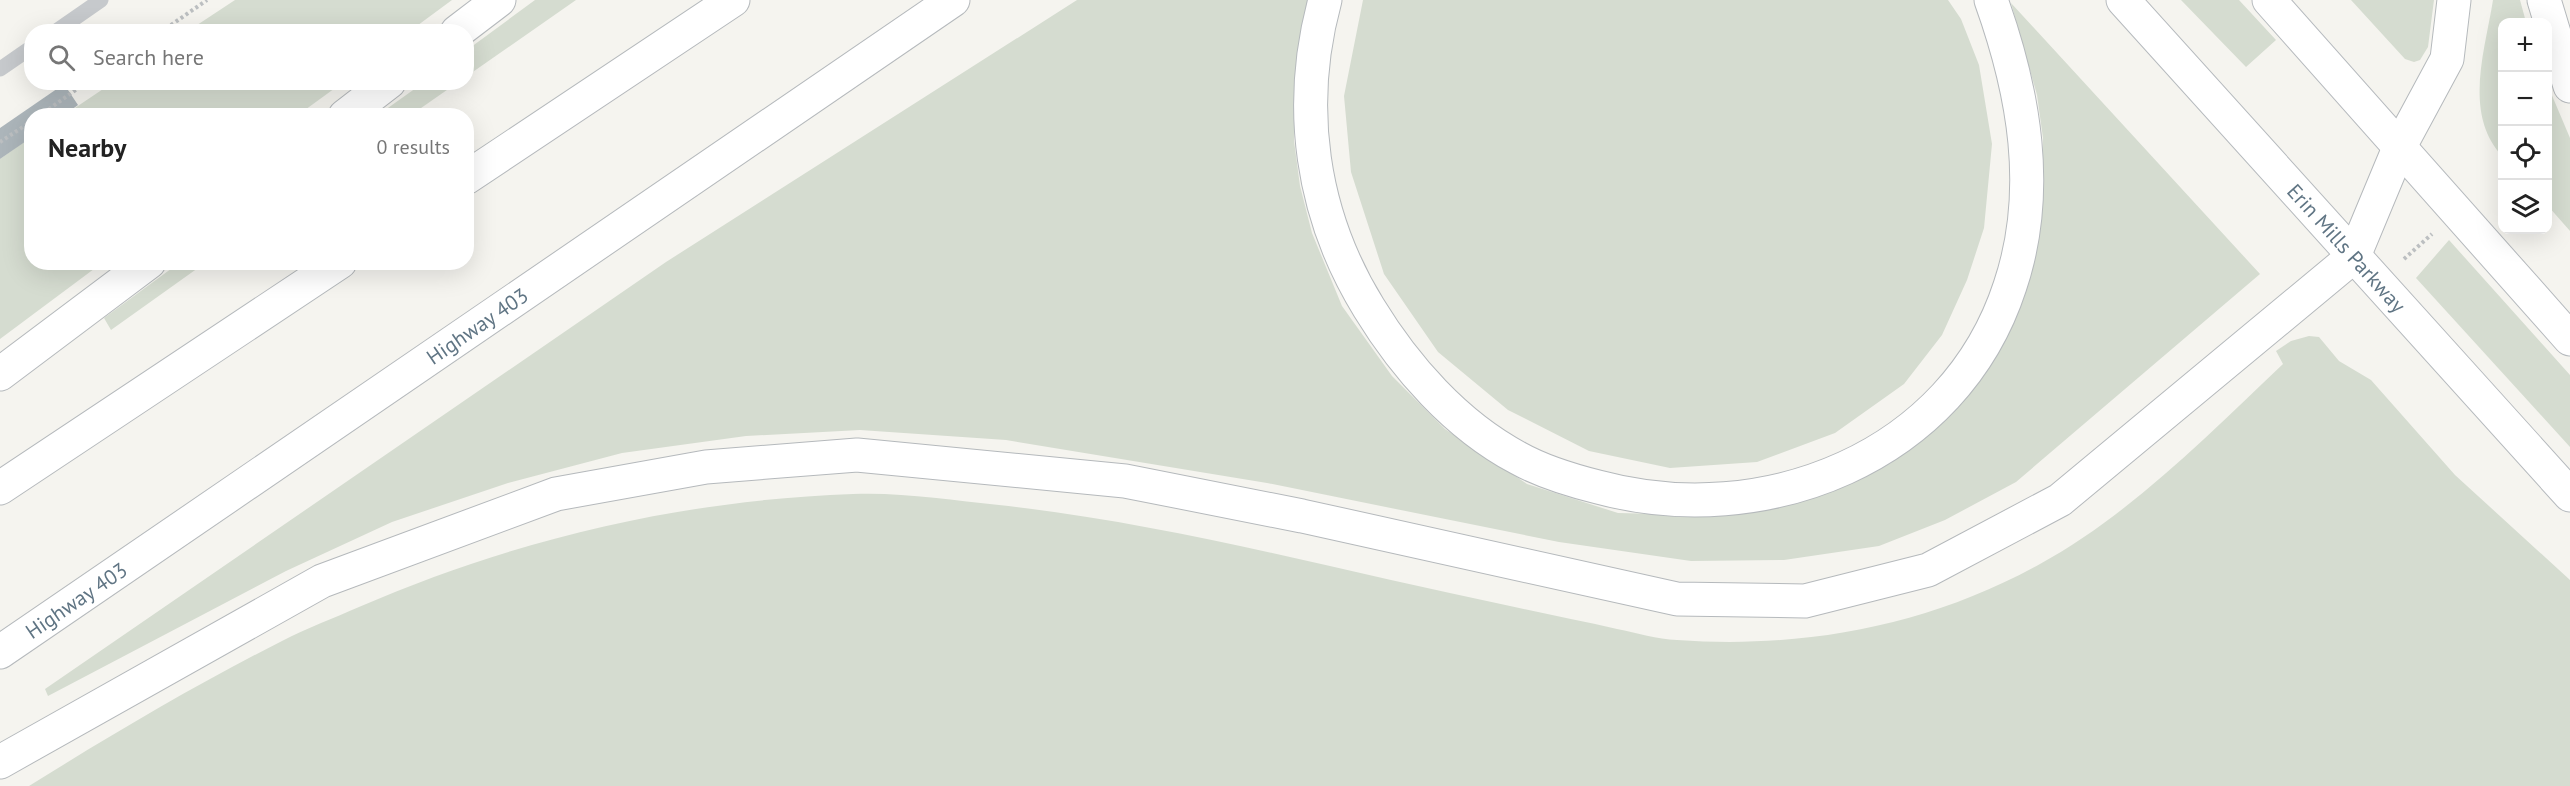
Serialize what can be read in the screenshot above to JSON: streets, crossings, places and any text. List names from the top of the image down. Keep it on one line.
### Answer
{"streets":{"main road":["Erin Mills Parkway","Highway 403"]},"page":{"map_buttons":["+","−"],"search":"Search here","heading":["Nearby","0 results"]}}
